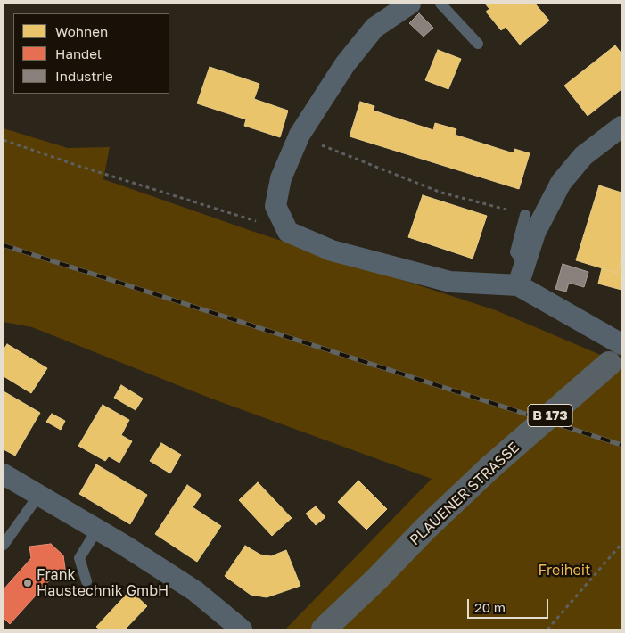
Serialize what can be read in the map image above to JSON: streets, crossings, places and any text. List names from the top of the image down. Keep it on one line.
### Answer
{"streets":{"main road":["B 173","PLAUENER STRASSE"]},"parks":["Freiheit"],"places":["Frank Haustechnik GmbH"],"legend":["Wohnen","Handel","Industrie"],"scale_bar":"20 m"}
